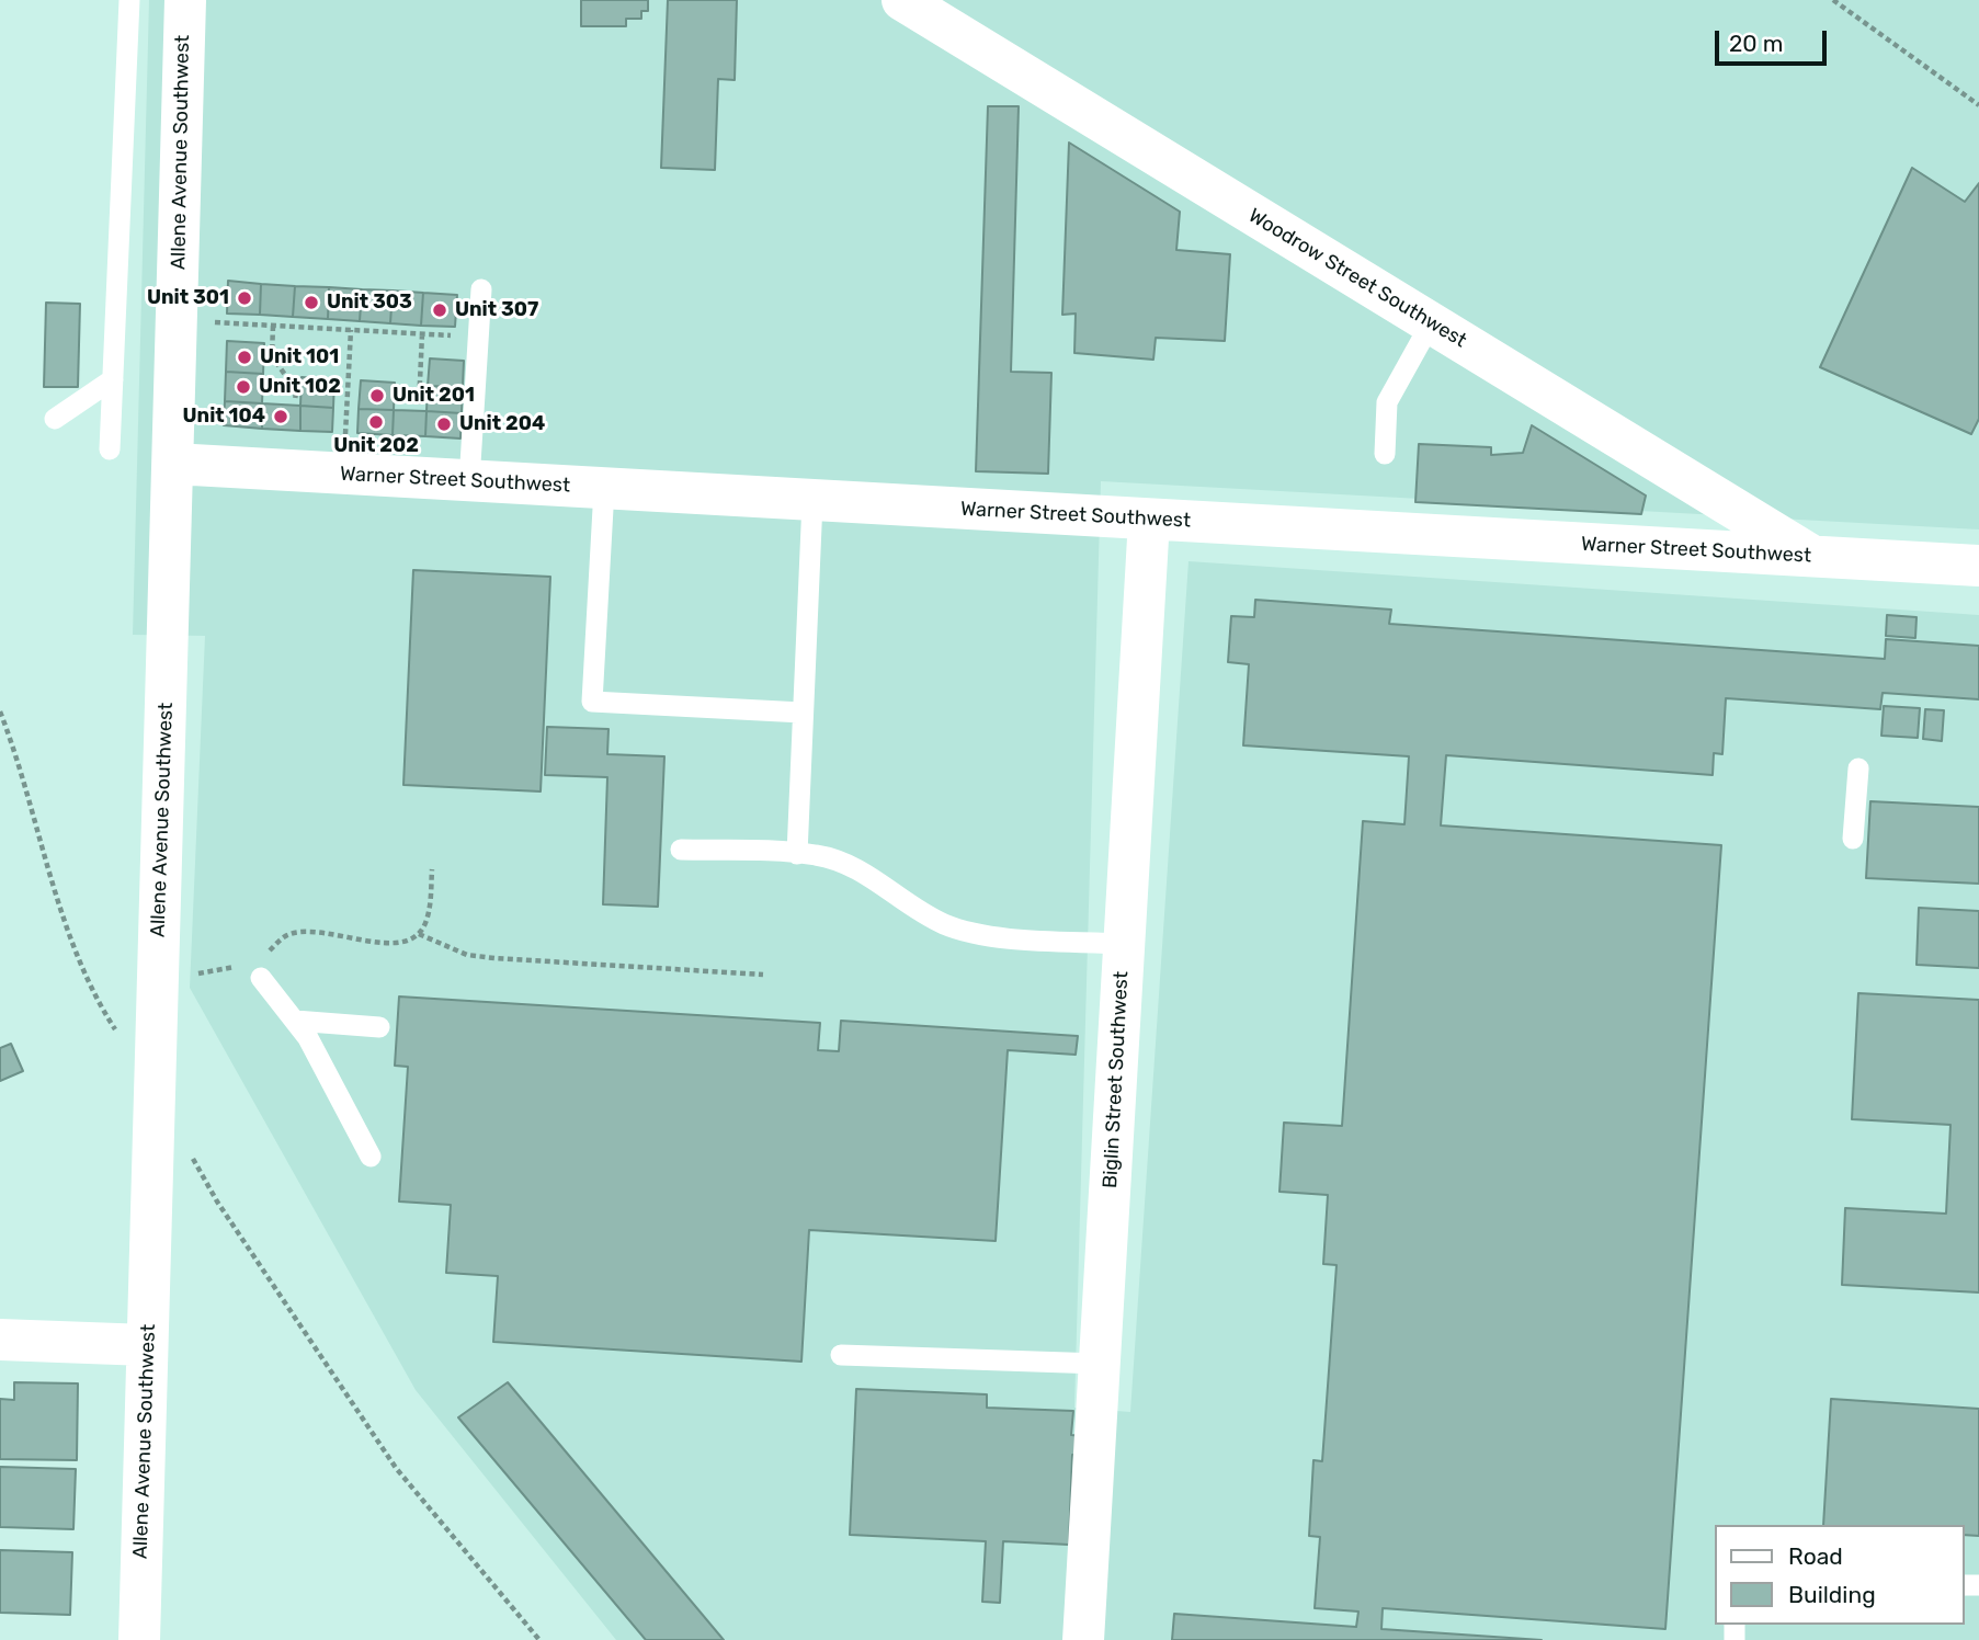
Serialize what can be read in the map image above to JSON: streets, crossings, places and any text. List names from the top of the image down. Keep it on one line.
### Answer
{"streets":{"street":["Allene Avenue Southwest","Woodrow Street Southwest","Warner Street Southwest","Biglin Street Southwest"]},"crossings":[["Allene Avenue Southwest","Warner Street Southwest"],["Woodrow Street Southwest","Warner Street Southwest"],["Warner Street Southwest","Biglin Street Southwest"]],"places":["Unit 301","Unit 303","Unit 307","Unit 101","Unit 102","Unit 201","Unit 104","Unit 202","Unit 204"],"legend":["Road","Building"],"scale_bar":"20 m"}
